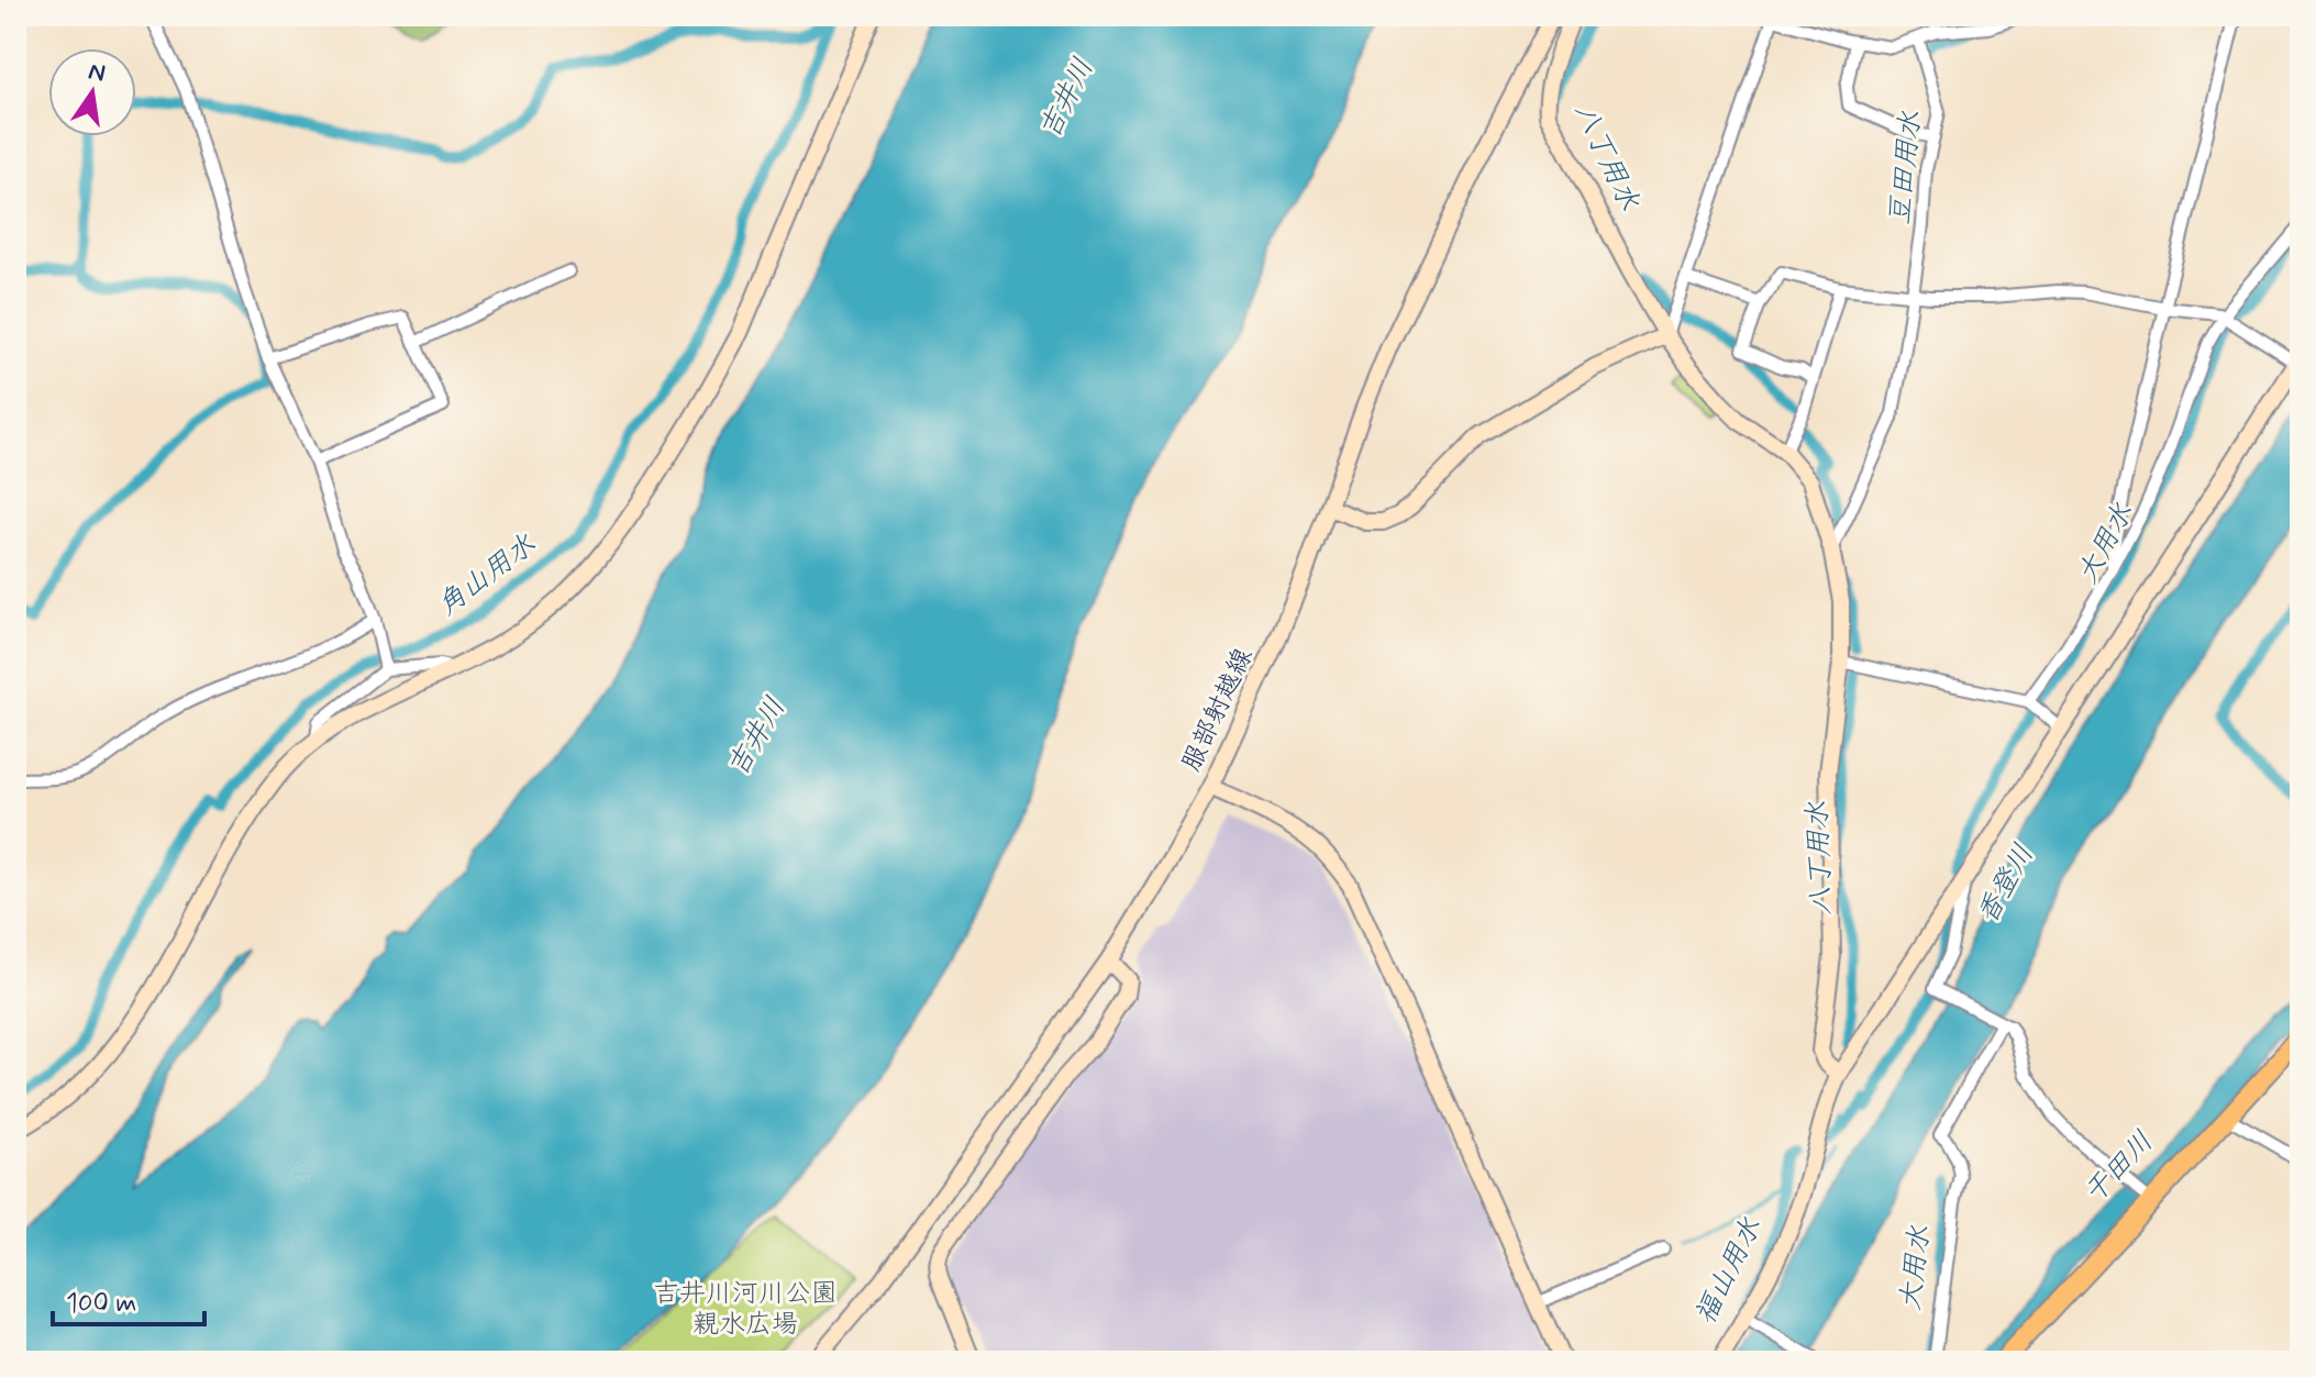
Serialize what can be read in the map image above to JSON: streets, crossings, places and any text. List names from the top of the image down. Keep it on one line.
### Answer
{"streets":{"street":["服部射越線"]},"water":["吉井川","八丁用水","豆田用水","大用水","角山用水","香登川","干田川","福山用水"],"parks":["吉井川河川公園 親水広場"],"scale_bar":"100 m","north":"top"}
